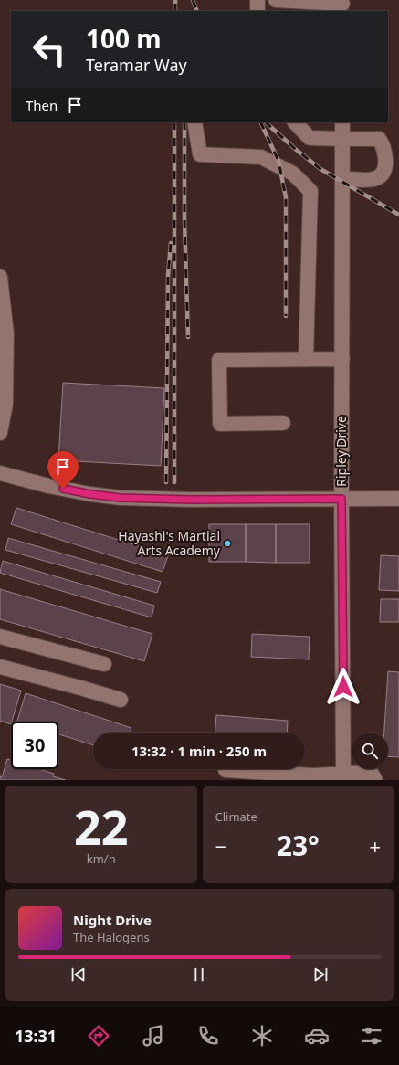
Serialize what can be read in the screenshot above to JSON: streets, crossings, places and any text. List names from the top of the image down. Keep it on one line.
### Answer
{"streets":{"street":["Ripley Drive"]},"places":["Hayashi's Martial Arts Academy"],"page":{"turn":["100 m","Teramar Way"],"then":"Then","limit":"30","trip":"13:32 · 1 min · 250 m","tile":[["22","km/h"],"Climate"],"heat":["−","23°","+"],"song":["Night Drive","The Halogens"],"tabs":"13:31"}}
